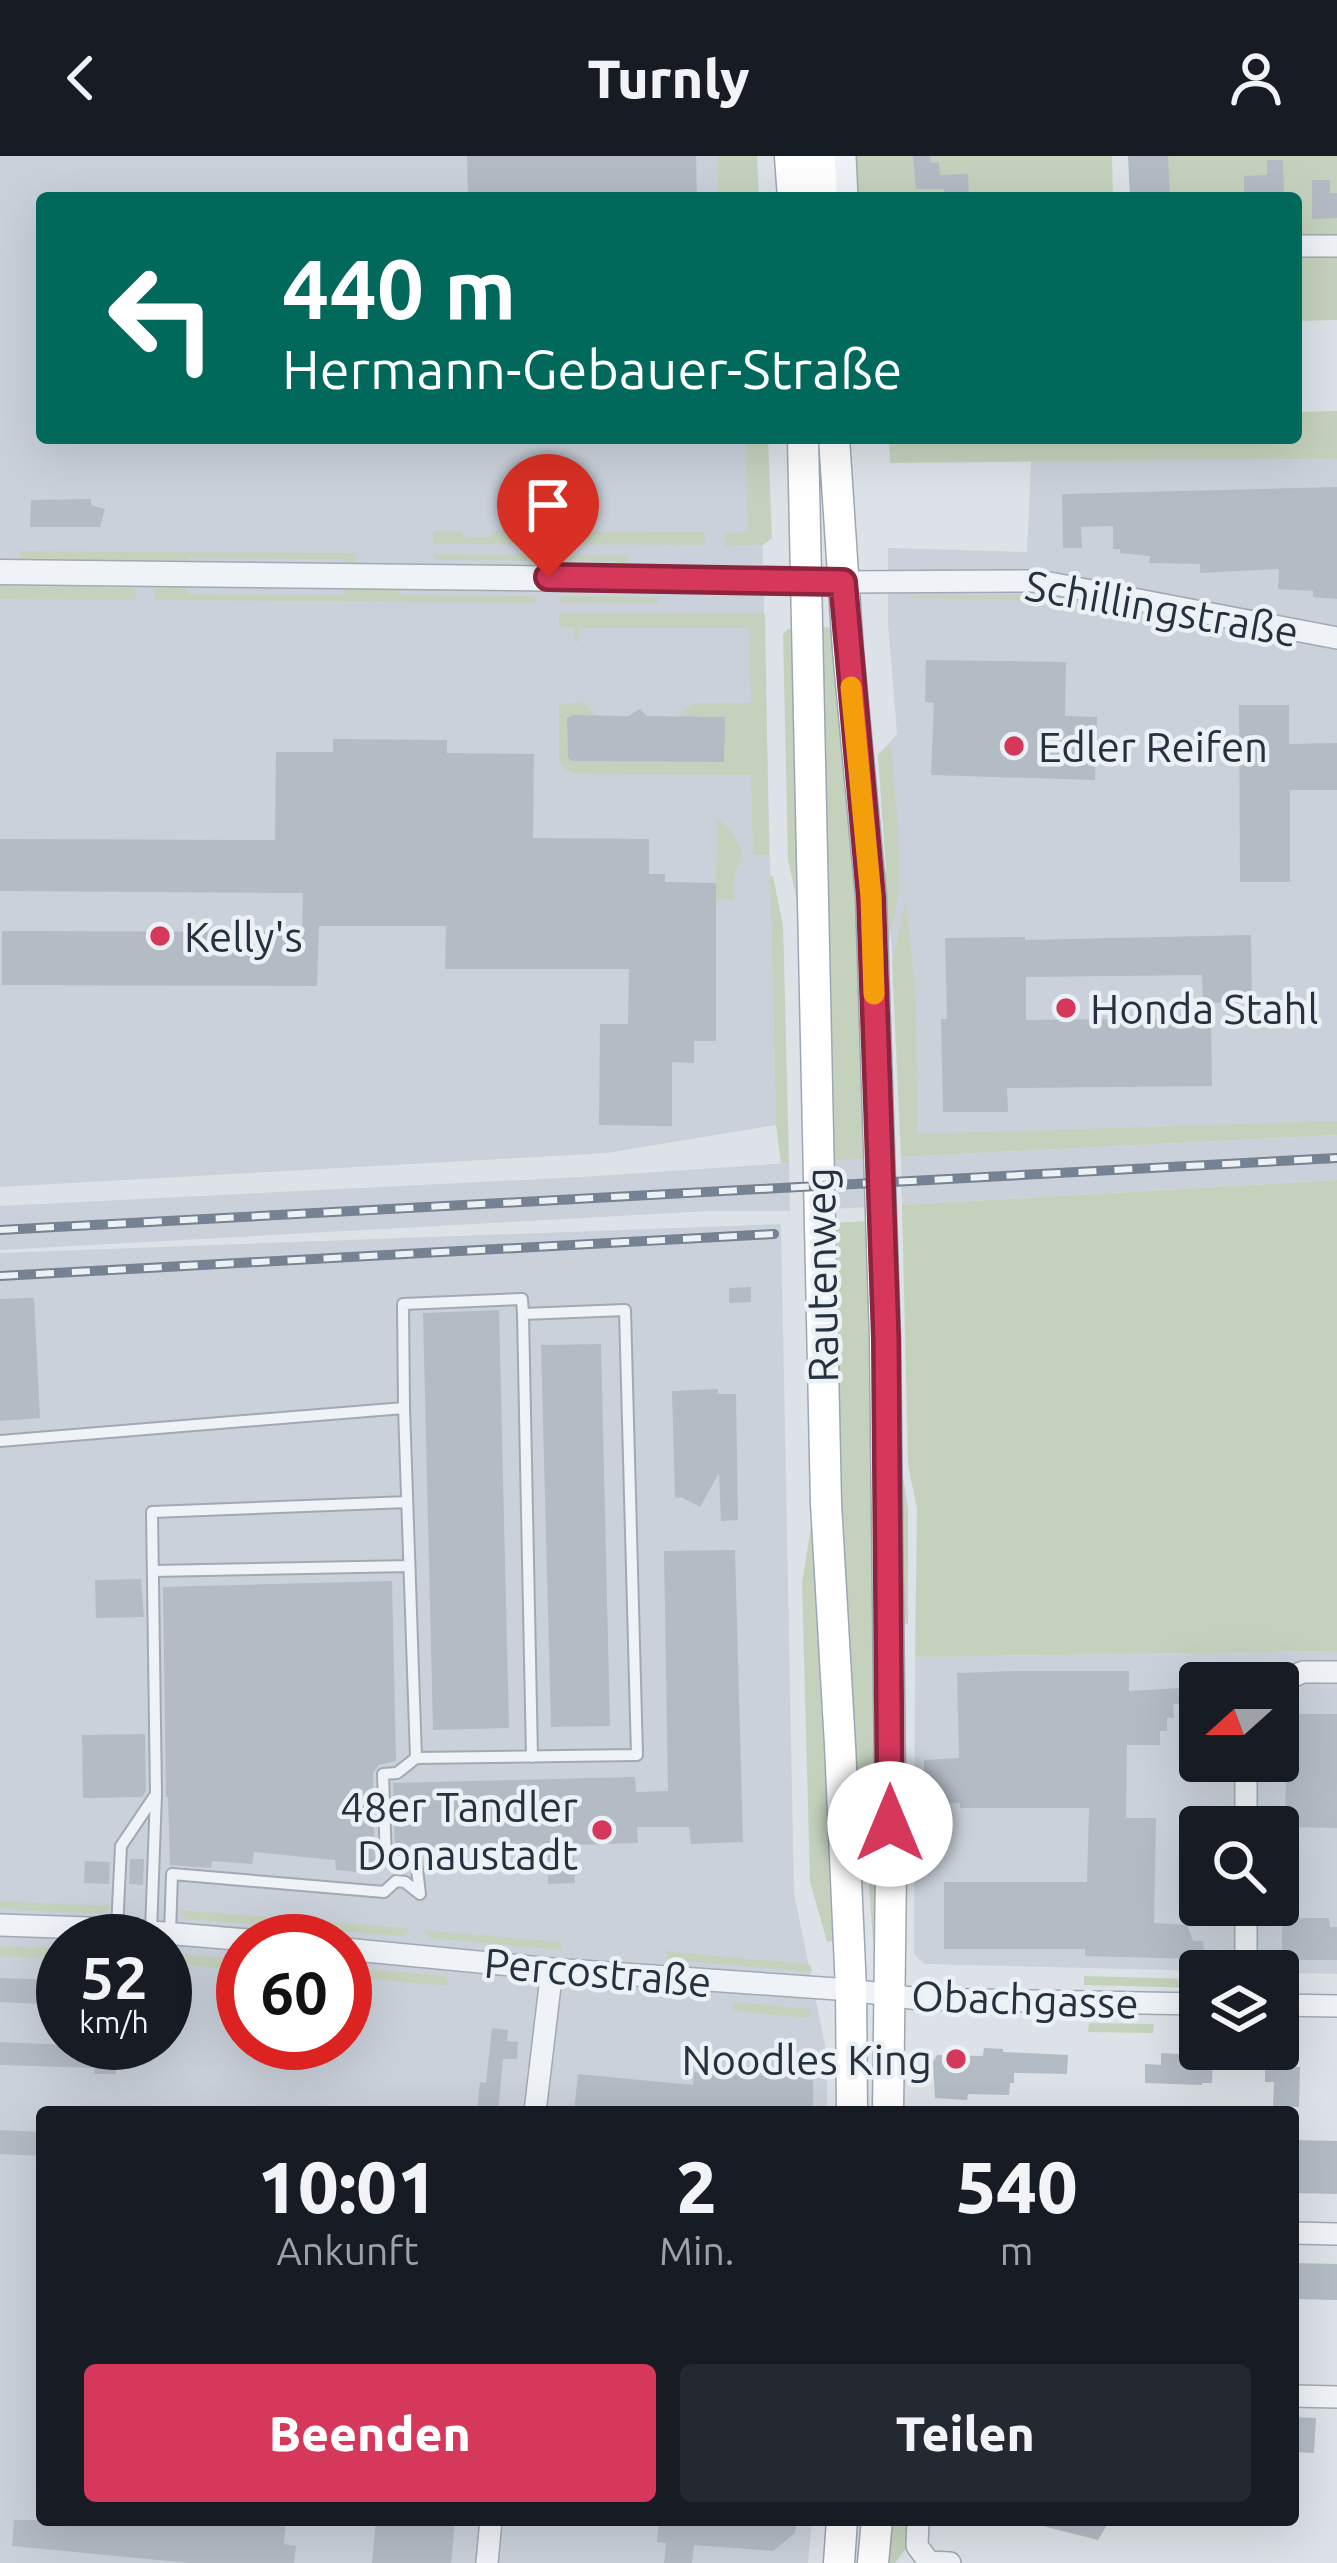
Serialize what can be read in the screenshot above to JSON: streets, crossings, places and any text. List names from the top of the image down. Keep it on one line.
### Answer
{"streets":{"main road":["Rautenweg"],"street":["Schillingstraße","Percostraße","Obachgasse"]},"crossings":[["Schillingstraße","Rautenweg"],["Rautenweg","Percostraße"],["Rautenweg","Obachgasse"],["Percostraße","Obachgasse"]],"places":["Edler Reifen","Kelly's","Honda Stahl","48er Tandler Donaustadt","Noodles King"],"north":"left","page":{"header":"Turnly","turn":["440 m","Hermann-Gebauer-Straße"],"speed":"52 km/h","limit":"60","eta":["10:01","Ankunft","2","Min.","540","m"],"buttons":["Beenden","Teilen"]}}
